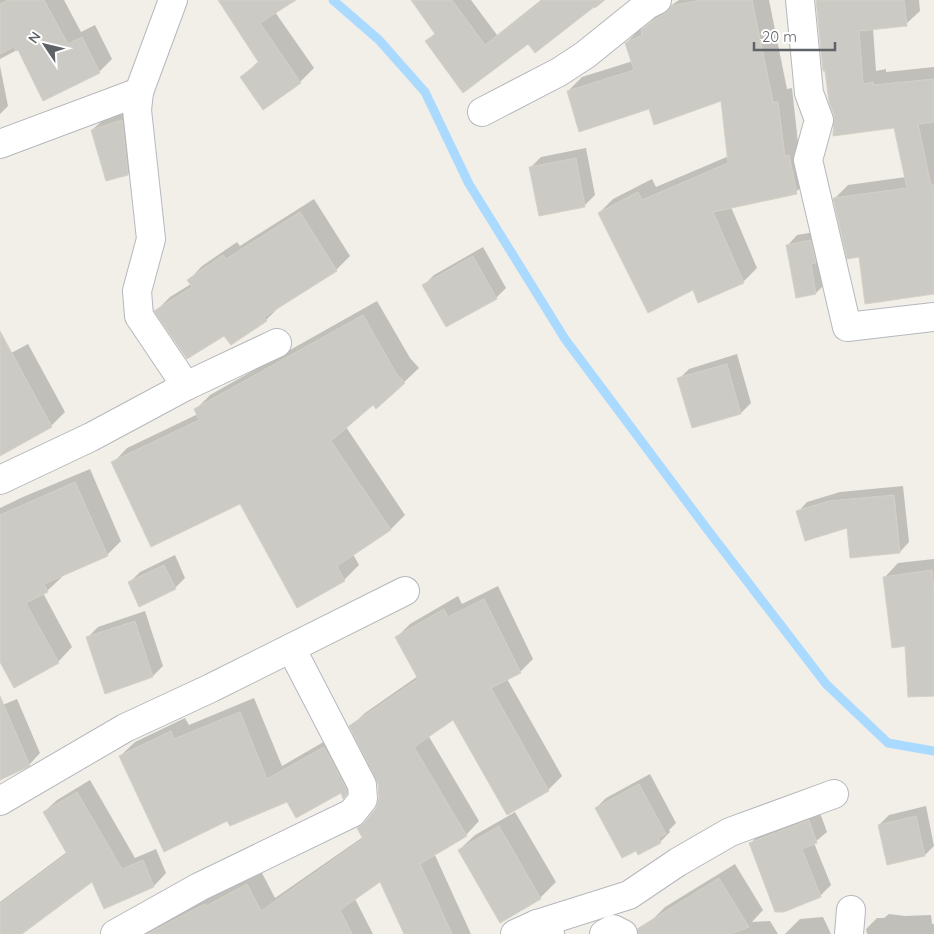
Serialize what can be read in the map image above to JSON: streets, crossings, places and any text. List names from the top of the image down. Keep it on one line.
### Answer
{"scale_bar":"20 m","north":"top left"}
